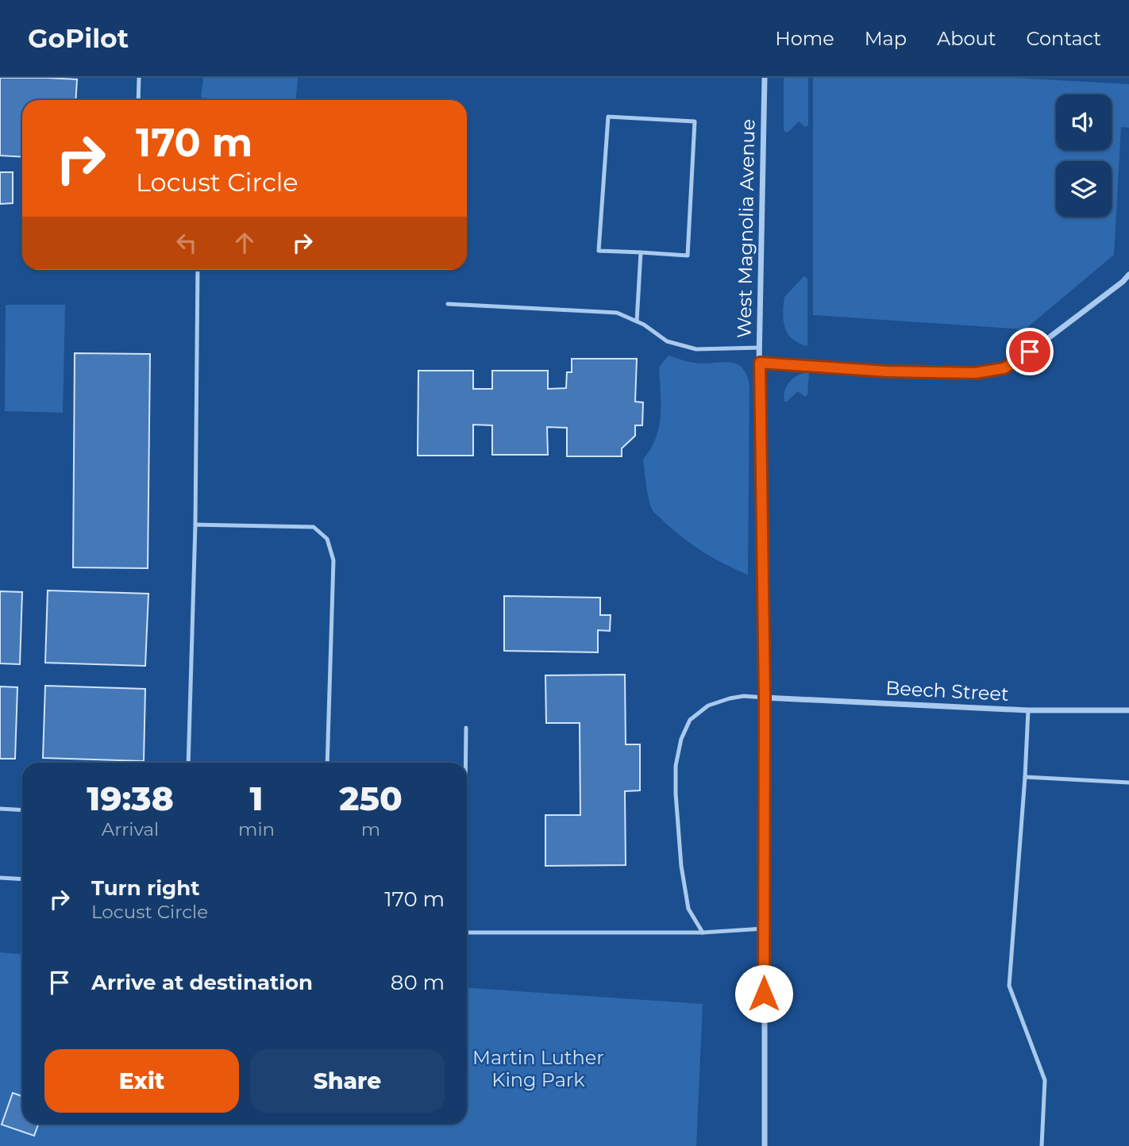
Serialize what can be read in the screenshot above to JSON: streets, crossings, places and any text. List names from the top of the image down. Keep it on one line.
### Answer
{"streets":{"street":["West Magnolia Avenue","Beech Street"]},"crossings":[["West Magnolia Avenue","Beech Street"]],"parks":["Martin Luther King Park"],"page":{"header":"GoPilot","nav":["Home","Map","About","Contact"],"turn":["170 m","Locust Circle"],"eta":["19:38","Arrival","1","min","250","m"],"list":[{"name":"Turn right","note":"Locust Circle","value":"170 m"},{"name":"Arrive at destination","value":"80 m"}],"buttons":["Exit","Share"]}}
